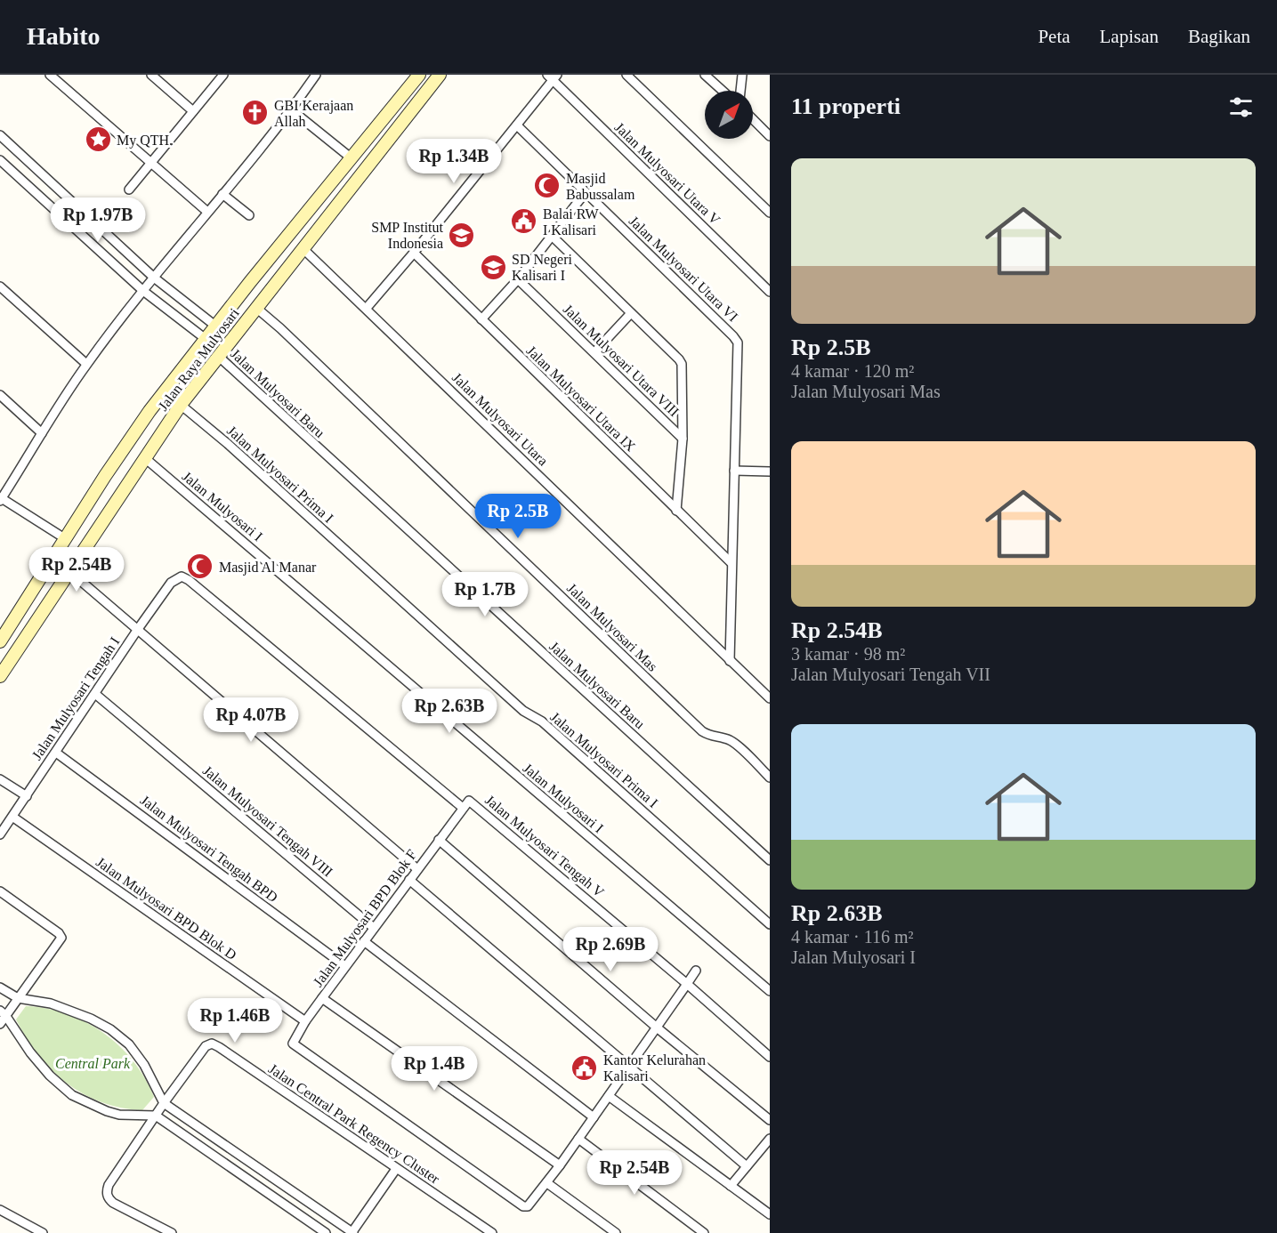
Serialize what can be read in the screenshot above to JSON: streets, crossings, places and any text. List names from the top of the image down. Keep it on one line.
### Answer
{"streets":{"main road":["Jalan Raya Mulyosari"],"street":["Jalan Mulyosari Utara V","Jalan Mulyosari Utara VI","Jalan Mulyosari Utara VIII","Jalan Mulyosari Baru","Jalan Mulyosari Utara IX","Jalan Mulyosari Utara","Jalan Mulyosari Prima I","Jalan Mulyosari I","Jalan Mulyosari Mas","Jalan Mulyosari Tengah I","Jalan Mulyosari Tengah VIII","Jalan Mulyosari Tengah V","Jalan Mulyosari Tengah BPD","Jalan Mulyosari BPD Blok D","Jalan Mulyosari BPD Blok F","Jalan Central Park Regency Cluster"]},"crossings":[["Jalan Mulyosari Utara VI","Jalan Mulyosari Utara IX"],["Jalan Mulyosari Utara VI","Jalan Mulyosari Utara"],["Jalan Raya Mulyosari","Jalan Mulyosari Baru"],["Jalan Raya Mulyosari","Jalan Mulyosari Utara"],["Jalan Raya Mulyosari","Jalan Mulyosari Prima I"],["Jalan Raya Mulyosari","Jalan Mulyosari I"],["Jalan Raya Mulyosari","Jalan Mulyosari Mas"],["Jalan Mulyosari Tengah I","Jalan Mulyosari Tengah VIII"],["Jalan Mulyosari Tengah I","Jalan Mulyosari Tengah V"],["Jalan Mulyosari Tengah I","Jalan Mulyosari Tengah BPD"],["Jalan Mulyosari Tengah I","Jalan Mulyosari BPD Blok D"],["Jalan Mulyosari Tengah VIII","Jalan Mulyosari BPD Blok F"],["Jalan Mulyosari Tengah V","Jalan Mulyosari BPD Blok F"],["Jalan Mulyosari Tengah BPD","Jalan Mulyosari BPD Blok F"],["Jalan Mulyosari BPD Blok D","Jalan Mulyosari BPD Blok F"]],"parks":["Central Park"],"places":{"church":["GBI Kerajaan Allah"],"place":["My QTH."],"mosque":["Masjid Babussalam","Masjid Al Manar"],"public building":["Balai RW I Kalisari","Kantor Kelurahan Kalisari"],"school or university":["SMP Institut Indonesia","SD Negeri Kalisari I"]},"north":"top right","page":{"header":"Habito","nav":["Peta","Lapisan","Bagikan"],"heading":"11 properti","price":["Rp 1.34B","Rp 1.97B","Rp 2.5B","Rp 2.54B","Rp 1.7B","Rp 2.63B","Rp 4.07B","Rp 2.69B","Rp 1.46B","Rp 1.4B","Rp 2.54B"],"list":[{"name":"Rp 2.5B","note":"4 kamar · 120 m² · Jalan Mulyosari Mas"},{"name":"Rp 2.54B","note":"3 kamar · 98 m² · Jalan Mulyosari Tengah VII"},{"name":"Rp 2.63B","note":"4 kamar · 116 m² · Jalan Mulyosari I"}]}}
